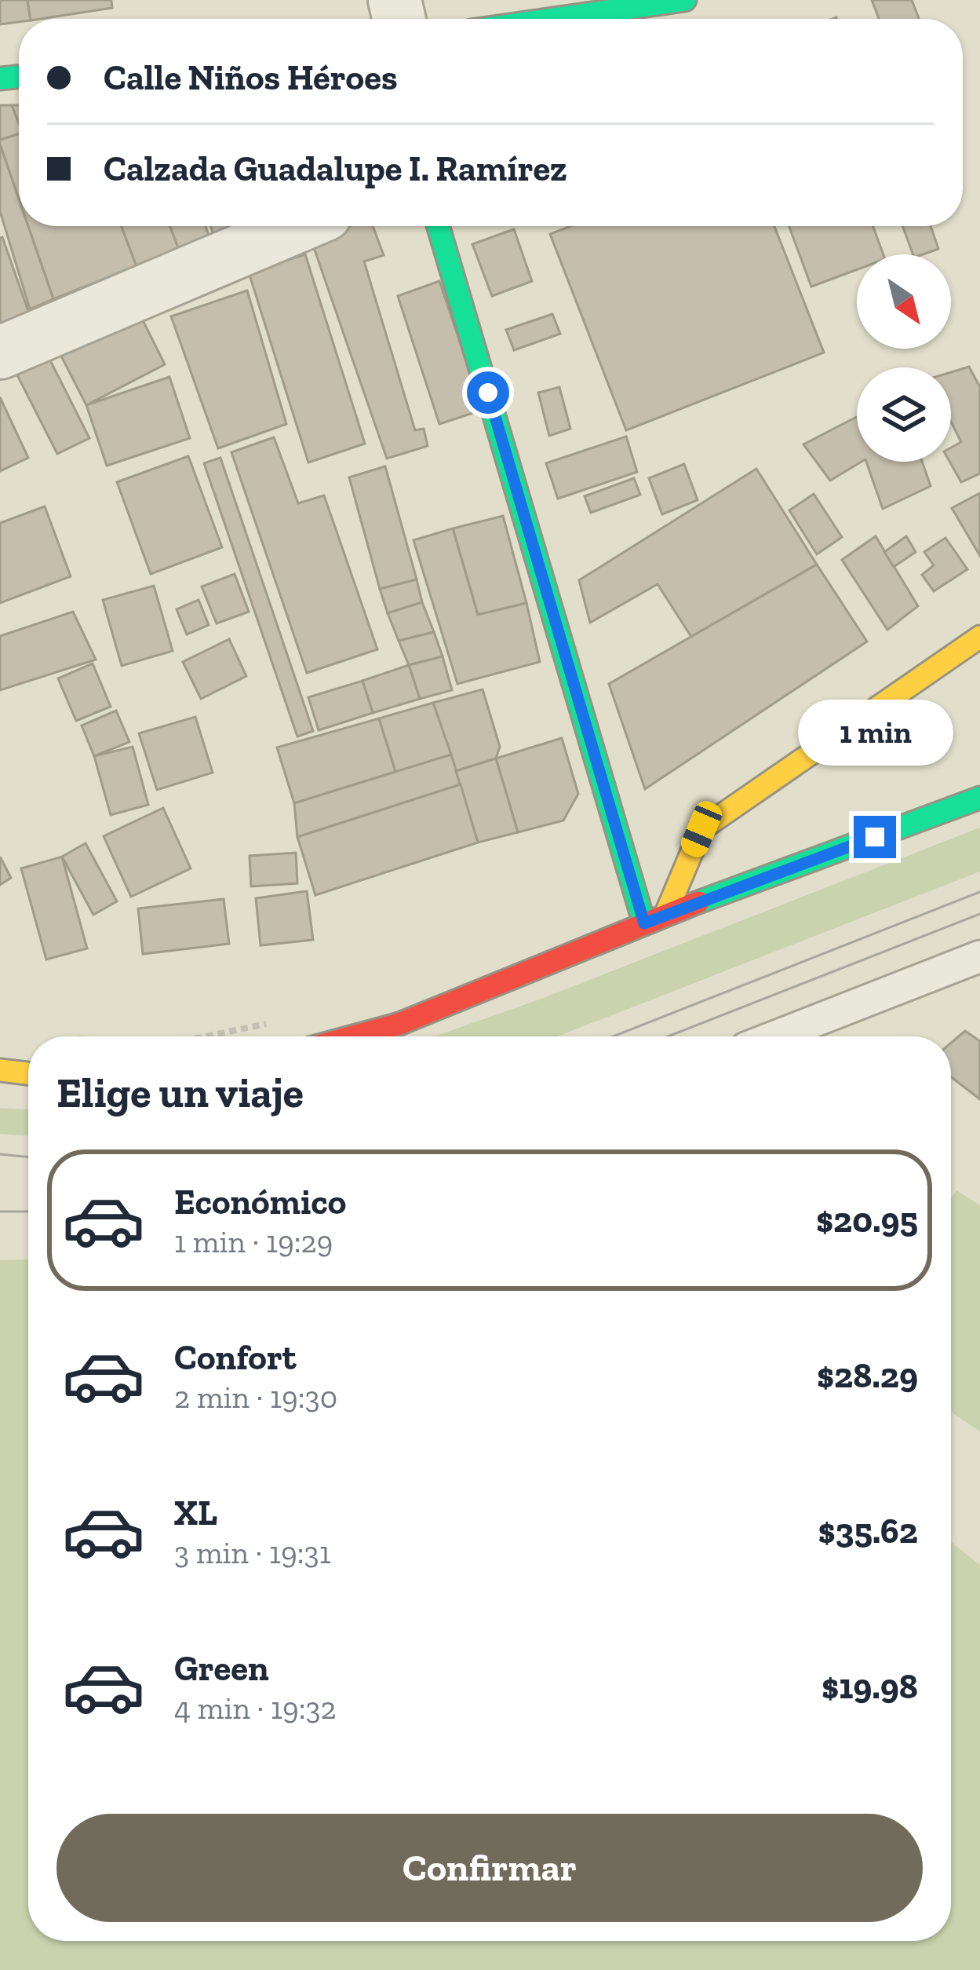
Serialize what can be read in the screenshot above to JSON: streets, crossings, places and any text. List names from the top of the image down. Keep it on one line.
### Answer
{"north":"bottom right","page":{"banner":["Calle Niños Héroes","Calzada Guadalupe I. Ramírez"],"bubble":"1 min","heading":"Elige un viaje","list":[{"name":"Económico","note":"1 min · 19:29","value":"$20.95"},{"name":"Confort","note":"2 min · 19:30","value":"$28.29"},{"name":"XL","note":"3 min · 19:31","value":"$35.62"},{"name":"Green","note":"4 min · 19:32","value":"$19.98"}],"buttons":"Confirmar"}}
